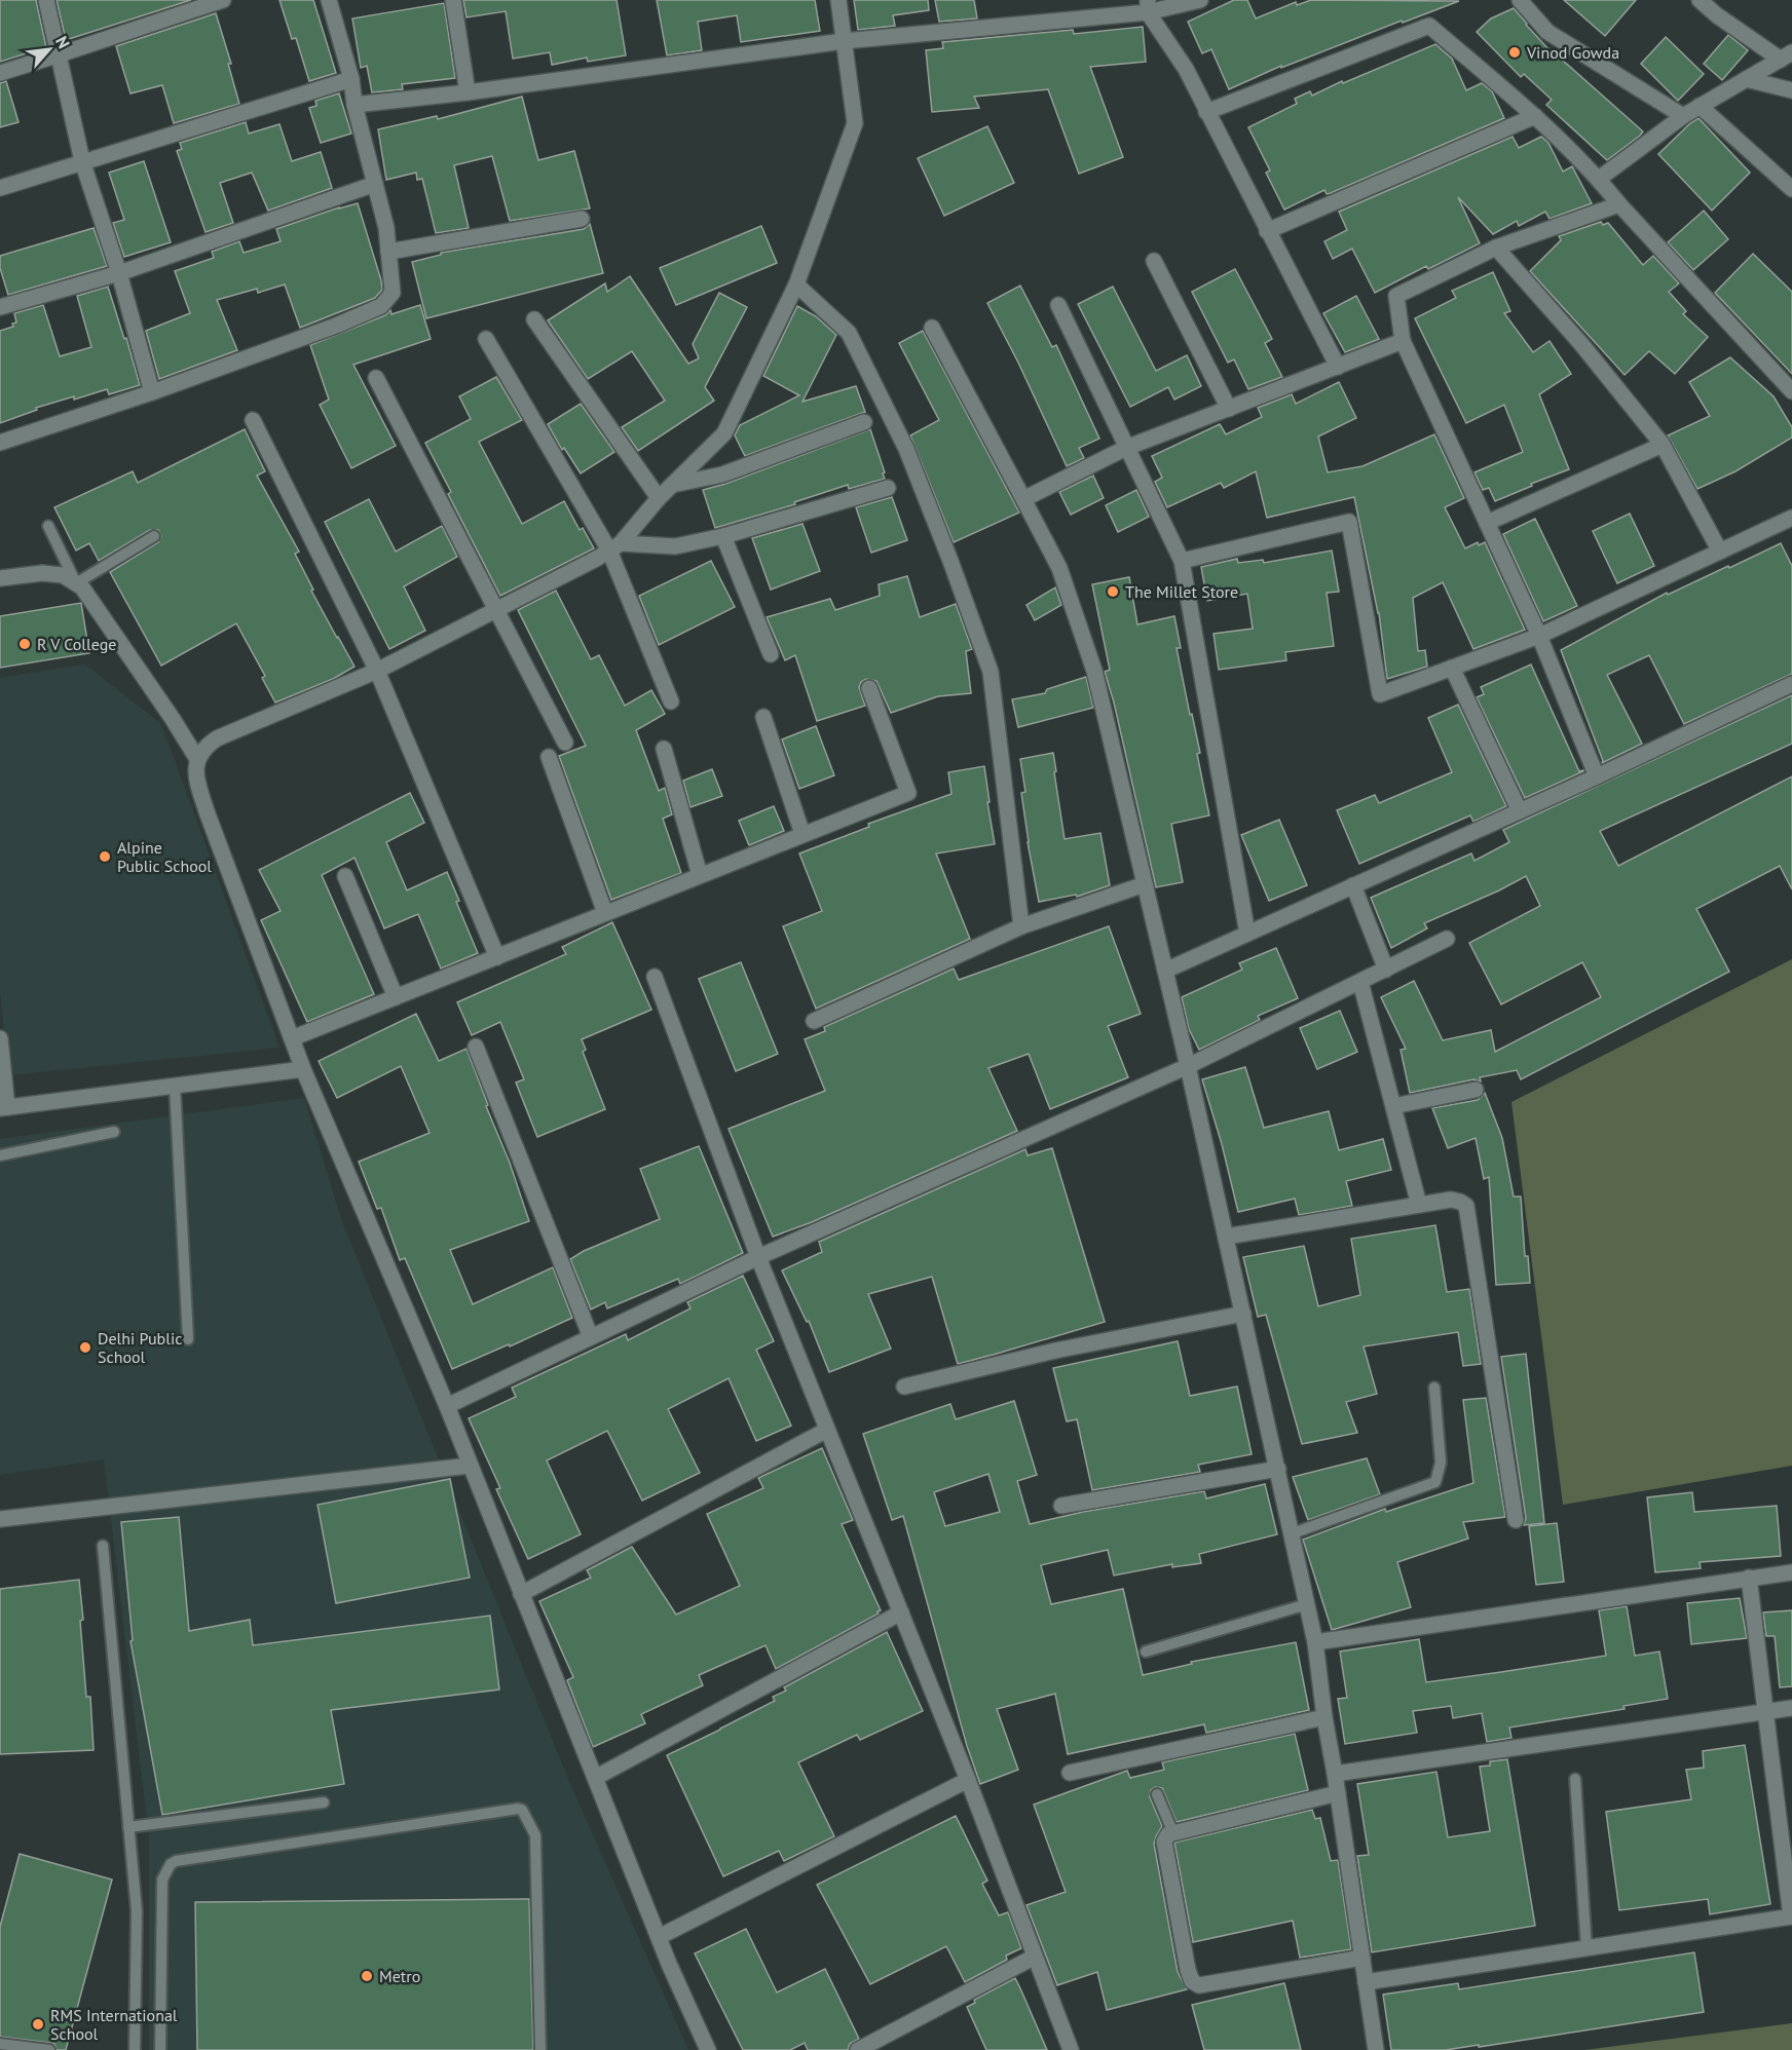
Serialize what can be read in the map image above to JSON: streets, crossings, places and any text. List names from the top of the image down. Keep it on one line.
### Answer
{"places":["Vinod Gowda","The Millet Store","R V College","Alpine Public School","Delhi Public School","Metro","RMS International School"],"north":"top right"}
